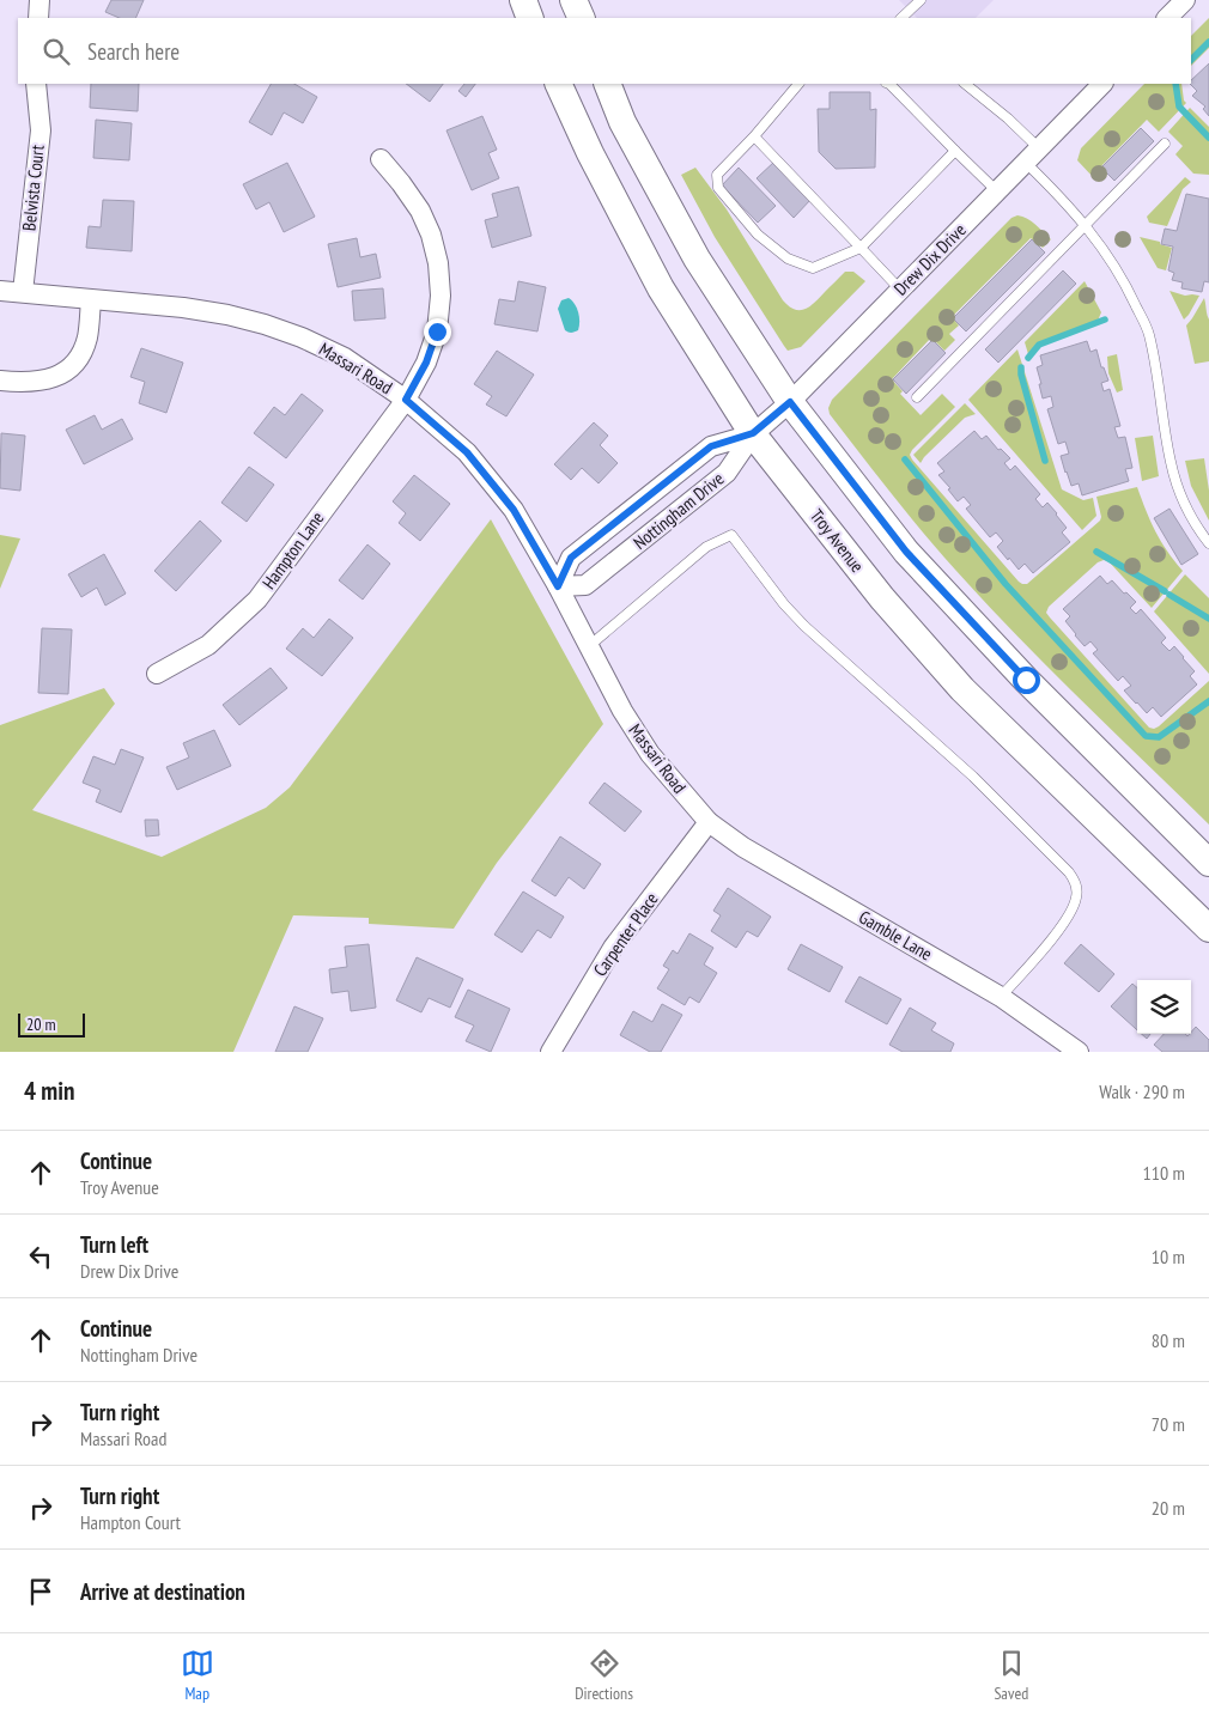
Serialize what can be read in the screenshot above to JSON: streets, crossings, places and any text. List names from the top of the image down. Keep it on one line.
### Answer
{"streets":{"main road":["Troy Avenue"],"street":["Belvista Court","Drew Dix Drive","Massari Road","Nottingham Drive","Hampton Lane","Carpenter Place","Gamble Lane"]},"crossings":[["Belvista Court","Massari Road"],["Drew Dix Drive","Nottingham Drive"],["Drew Dix Drive","Troy Avenue"],["Massari Road","Nottingham Drive"],["Massari Road","Hampton Lane"],["Massari Road","Carpenter Place"],["Massari Road","Gamble Lane"],["Nottingham Drive","Troy Avenue"],["Carpenter Place","Gamble Lane"]],"scale_bar":"20 m","page":{"search":"Search here","scale":"20 m","heading":["4 min","Walk · 290 m"],"list":[["Continue","Troy Avenue","110 m"],["Turn left","Drew Dix Drive","10 m"],["Continue","Nottingham Drive","80 m"],["Turn right","Massari Road","70 m"],["Turn right","Hampton Court","20 m"],"Arrive at destination"],"nav":["Map","Directions","Saved"]}}
